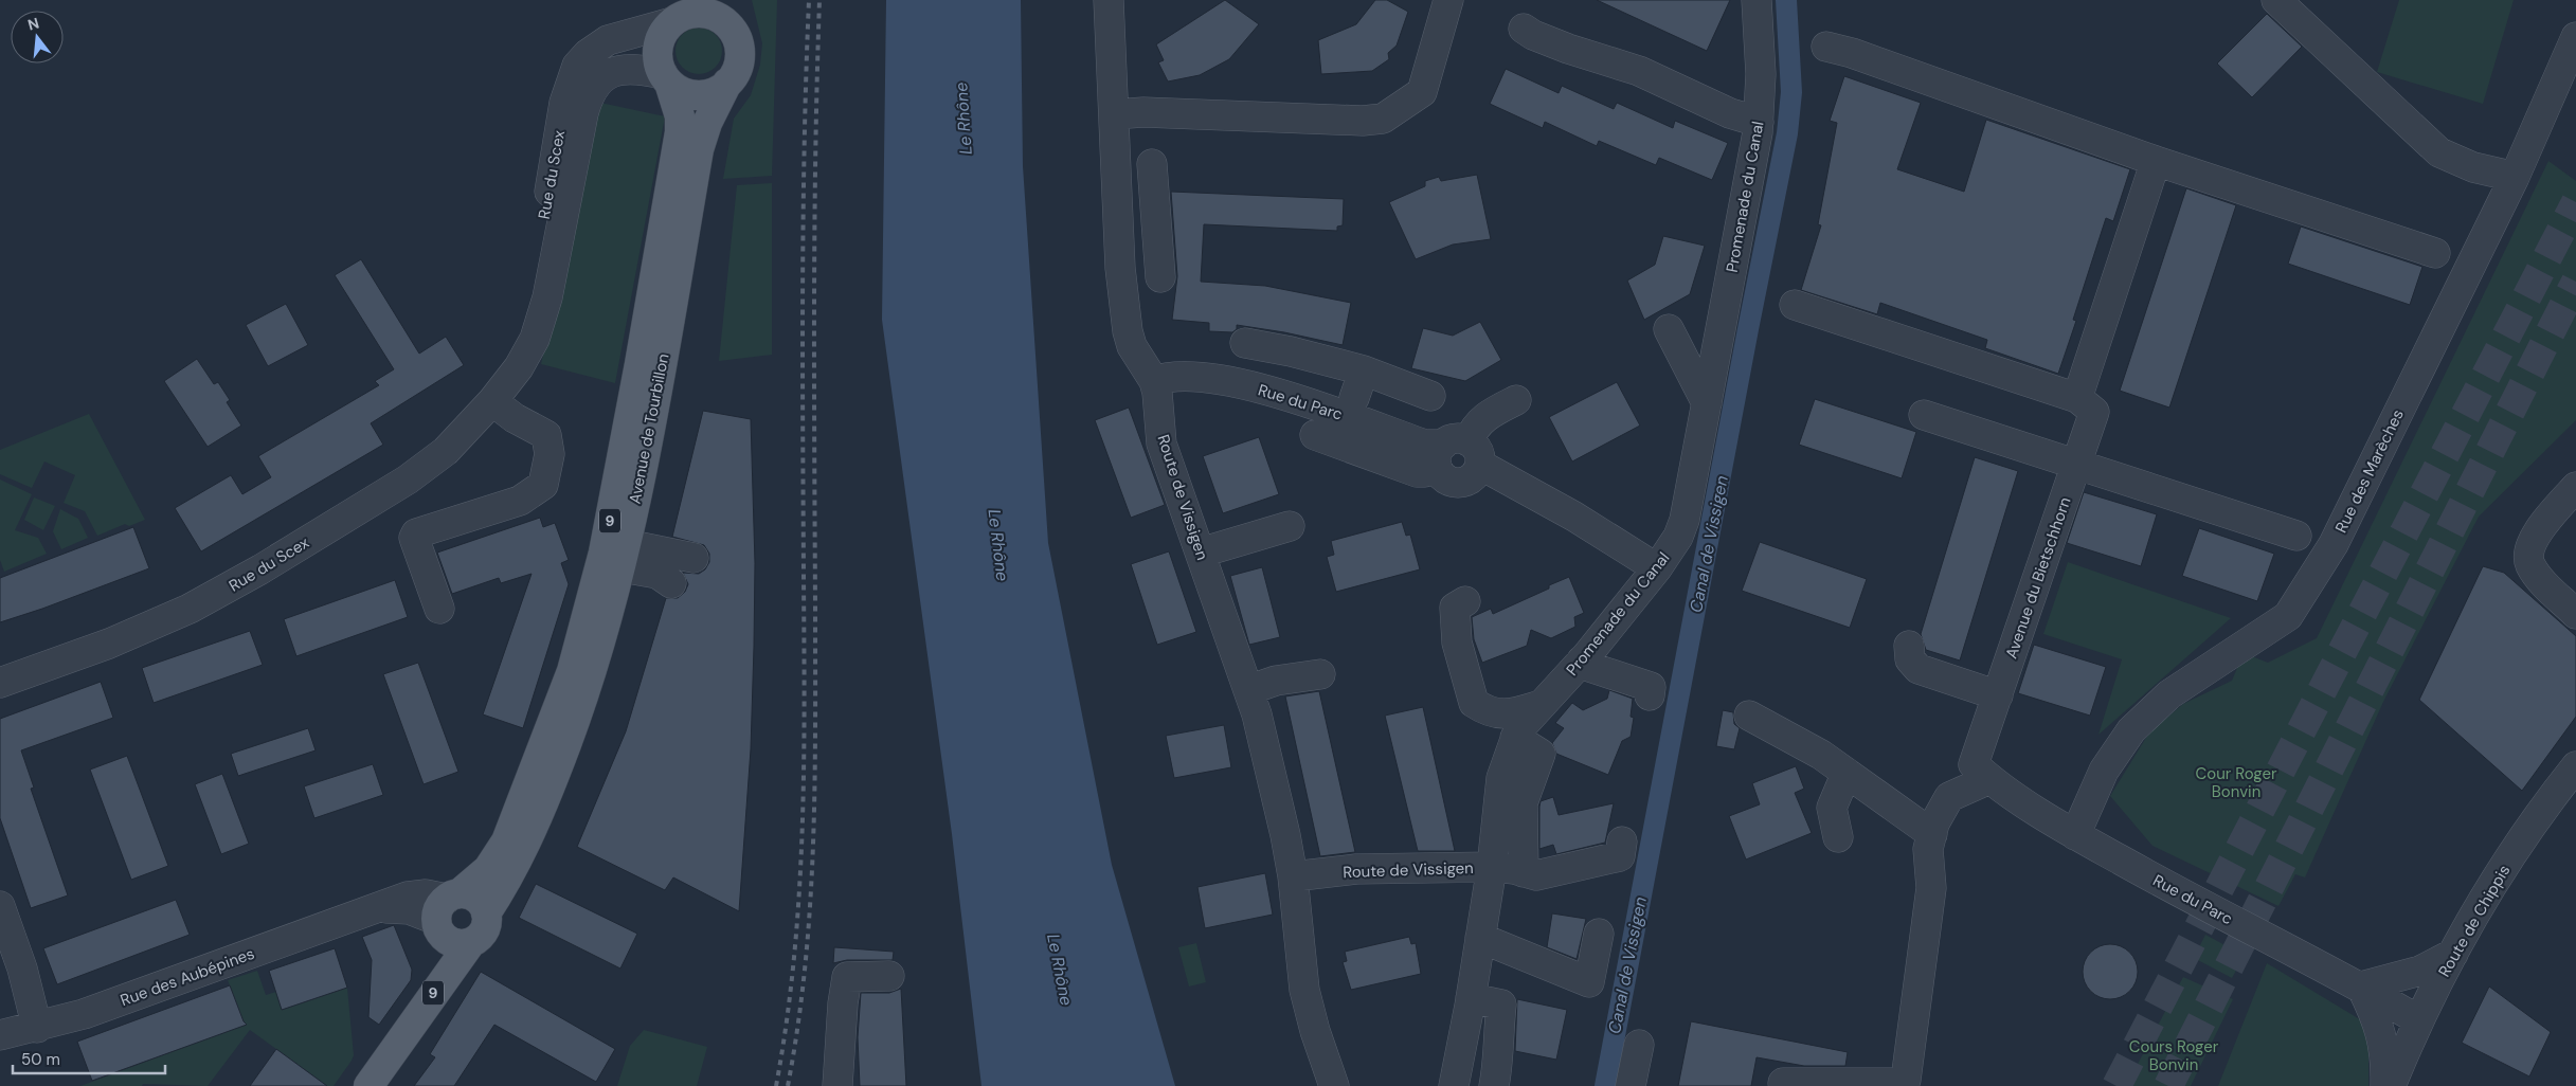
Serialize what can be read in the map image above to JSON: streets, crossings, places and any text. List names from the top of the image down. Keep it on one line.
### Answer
{"streets":{"main road":["Avenue de Tourbillon","9"],"street":["Rue du Scex","Promenade du Canal","Rue du Parc","Rue des Marèches","Route de Vissigen","Avenue du Bietschhorn","Route de Chippis","Rue des Aubépines"]},"crossings":[["Rue du Scex","Avenue de Tourbillon"],["Promenade du Canal","Rue du Parc"],["Promenade du Canal","Route de Vissigen"],["Rue du Parc","Rue des Marèches"],["Rue du Parc","Route de Vissigen"],["Rue du Parc","Avenue du Bietschhorn"],["Rue du Parc","Route de Chippis"],["Avenue de Tourbillon","9"],["Avenue de Tourbillon","Rue des Aubépines"],["9","Rue des Aubépines"]],"water":["Le Rhône","Canal de Vissigen"],"parks":["Cour Roger Bonvin","Cours Roger Bonvin"],"scale_bar":"50 m","north":"top"}
